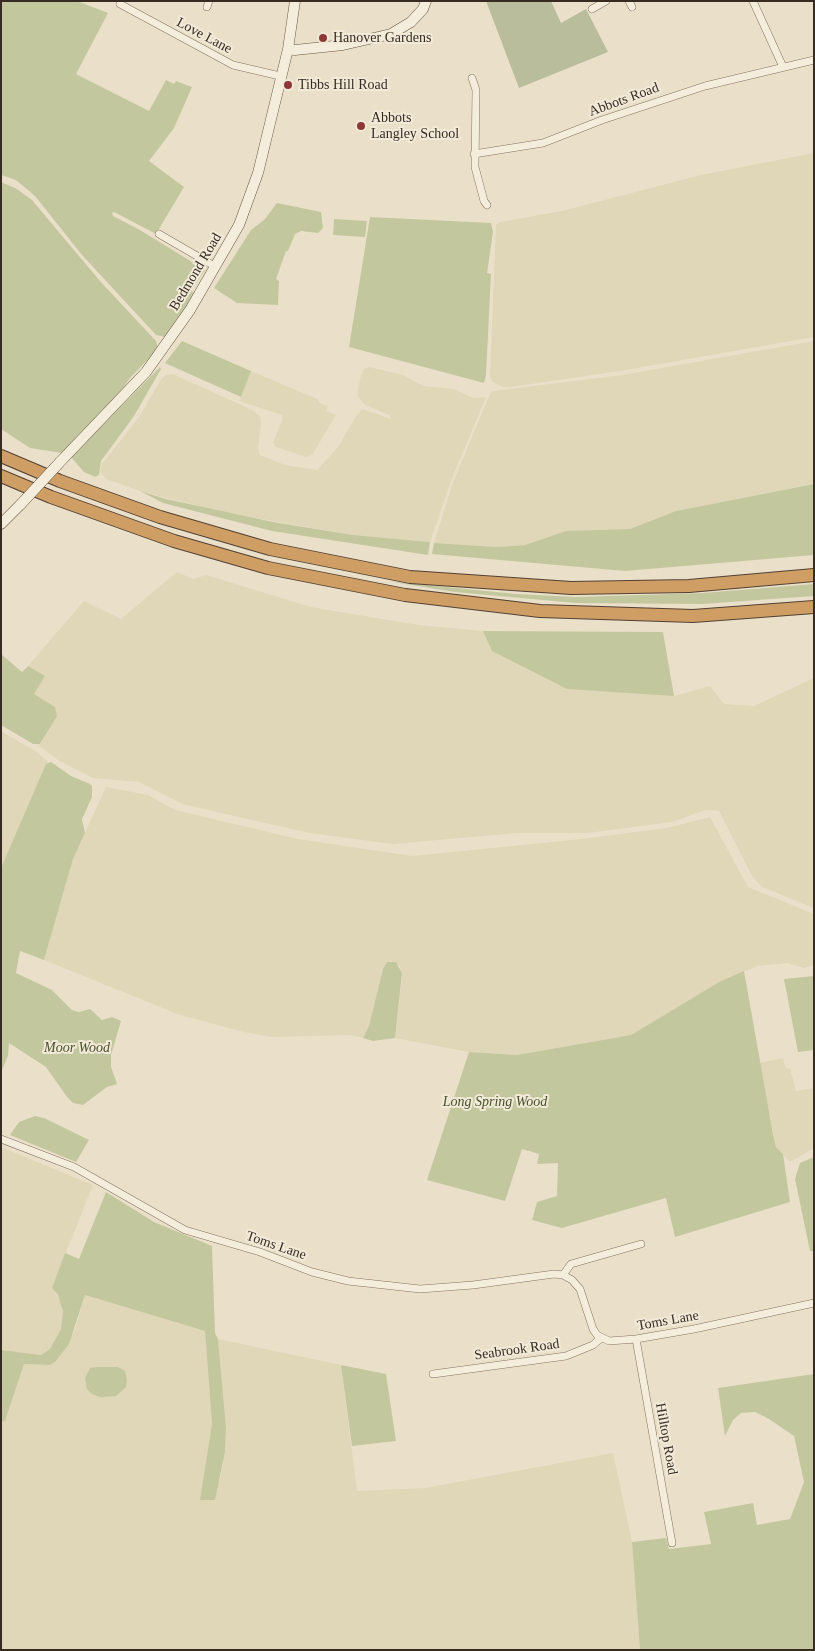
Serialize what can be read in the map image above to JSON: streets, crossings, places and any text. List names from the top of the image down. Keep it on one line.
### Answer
{"streets":{"street":["Love Lane","Abbots Road","Bedmond Road","Toms Lane","Seabrook Road","Hilltop Road"]},"crossings":[["Love Lane","Bedmond Road"],["Toms Lane","Seabrook Road"],["Toms Lane","Hilltop Road"]],"parks":["Moor Wood","Long Spring Wood"],"places":["Hanover Gardens","Tibbs Hill Road","Abbots Langley School"]}
